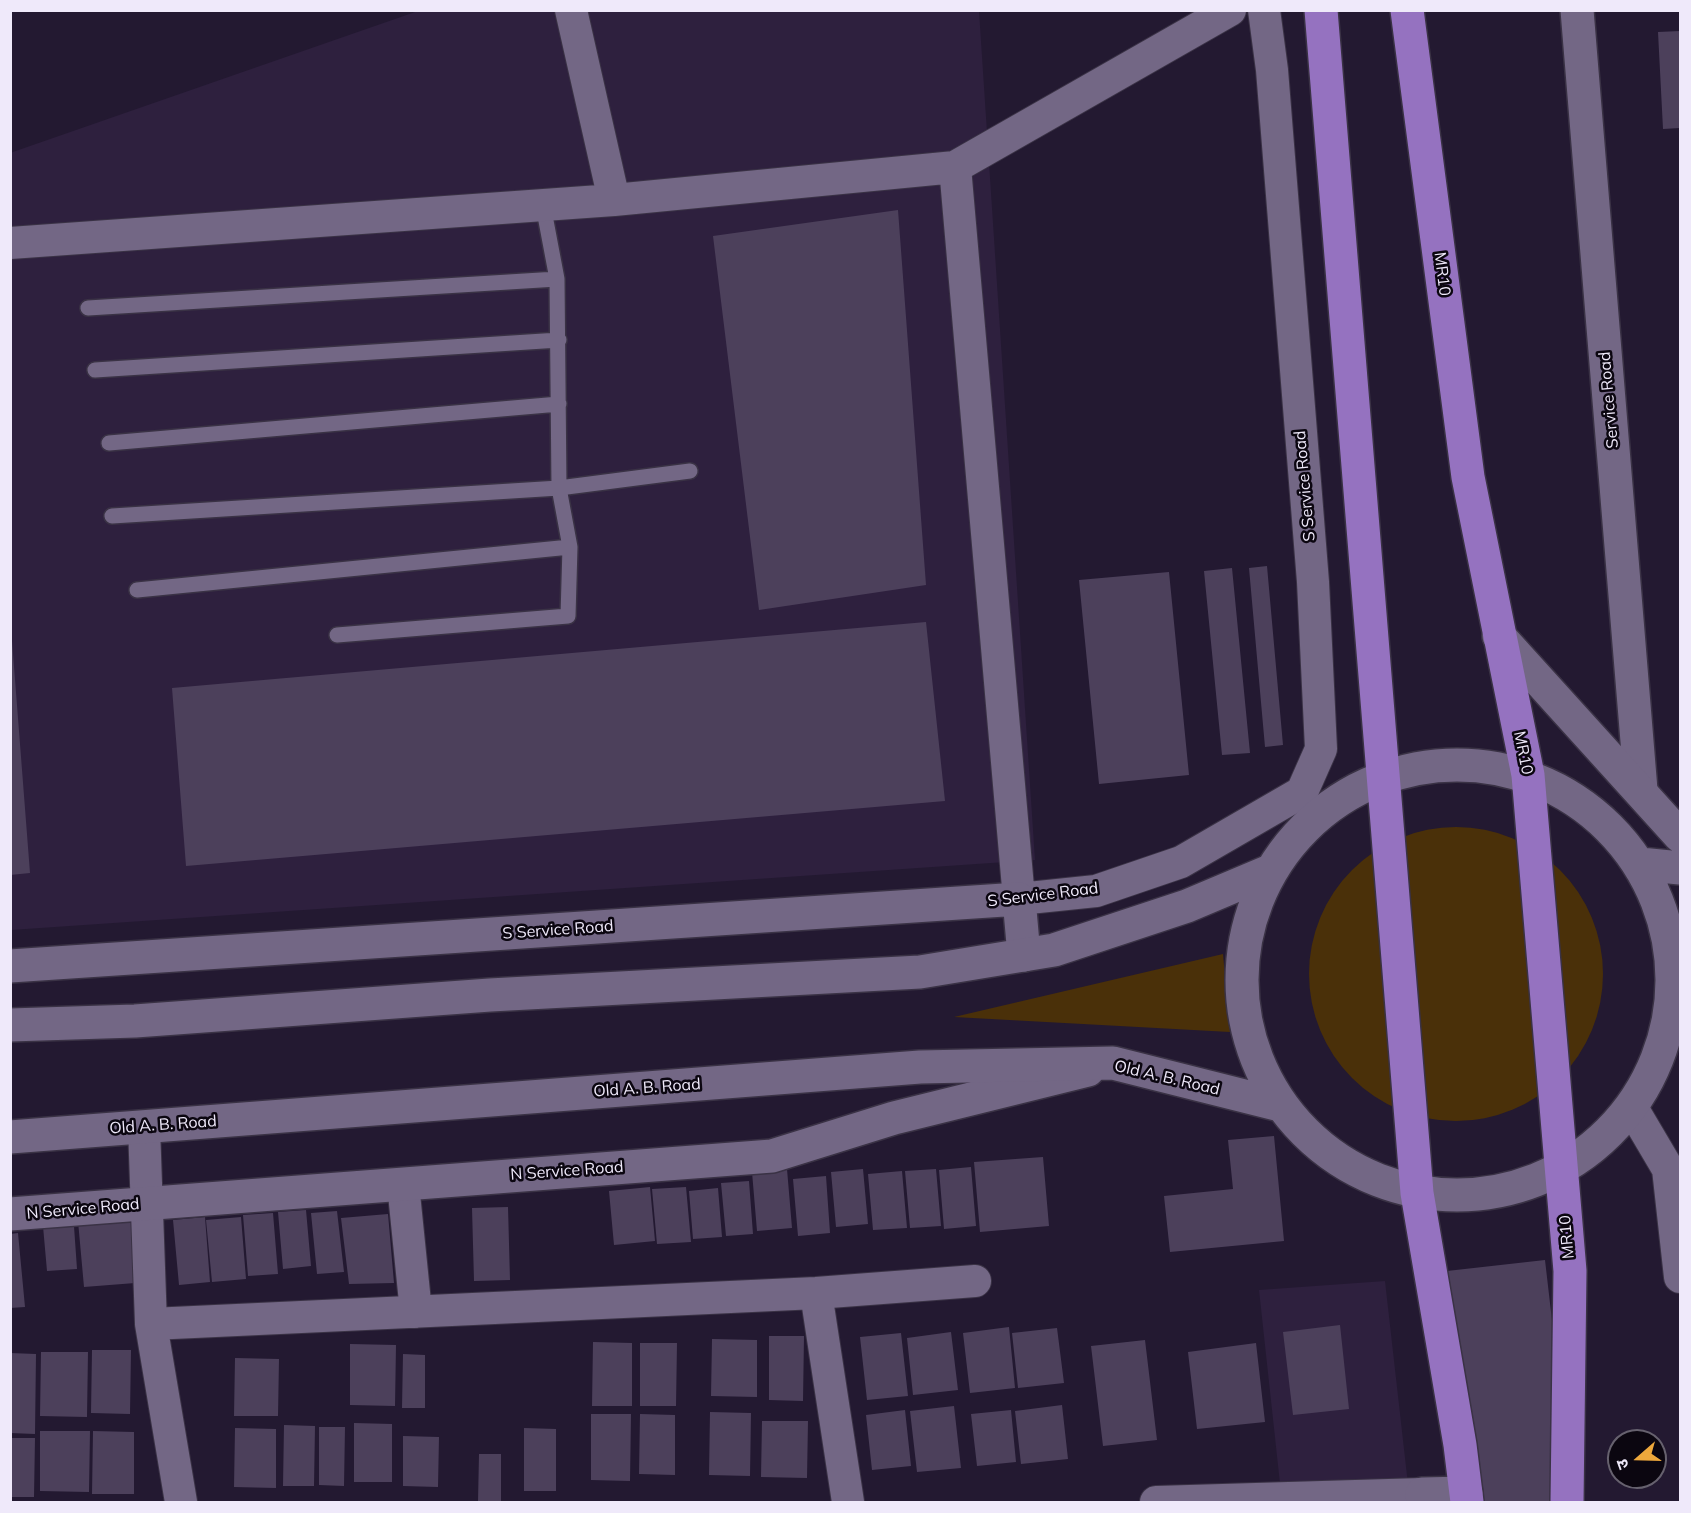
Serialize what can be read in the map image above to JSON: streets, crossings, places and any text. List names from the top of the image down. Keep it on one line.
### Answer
{"streets":{"main road":["MR10","Service Road","S Service Road","Old A. B. Road","N Service Road"]},"crossings":[["Old A. B. Road","N Service Road"]],"north":"left"}
